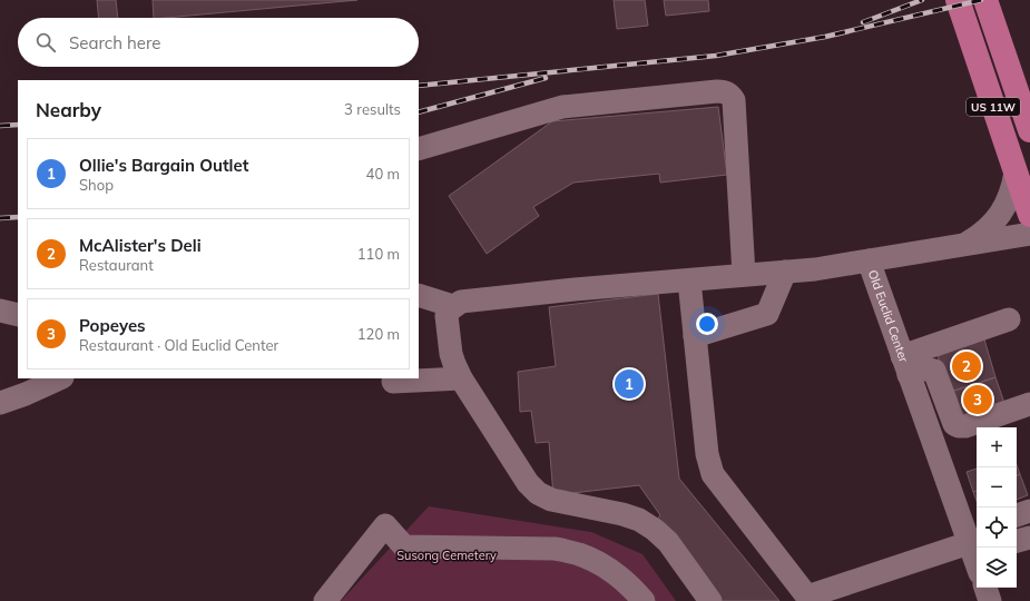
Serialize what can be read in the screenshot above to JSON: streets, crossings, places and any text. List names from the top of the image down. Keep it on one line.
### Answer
{"streets":{"main road":["US 11W"],"street":["Old Euclid Center"]},"parks":["Susong Cemetery"],"page":{"search":"Search here","heading":["Nearby","3 results"],"list":[{"mark":"1","name":"Ollie's Bargain Outlet","note":"Shop","value":"40 m"},{"mark":"2","name":"McAlister's Deli","note":"Restaurant","value":"110 m"},{"mark":"3","name":"Popeyes","note":"Restaurant · Old Euclid Center","value":"120 m"}],"pins":["2","1","3"],"map_buttons":["+","−"]}}
